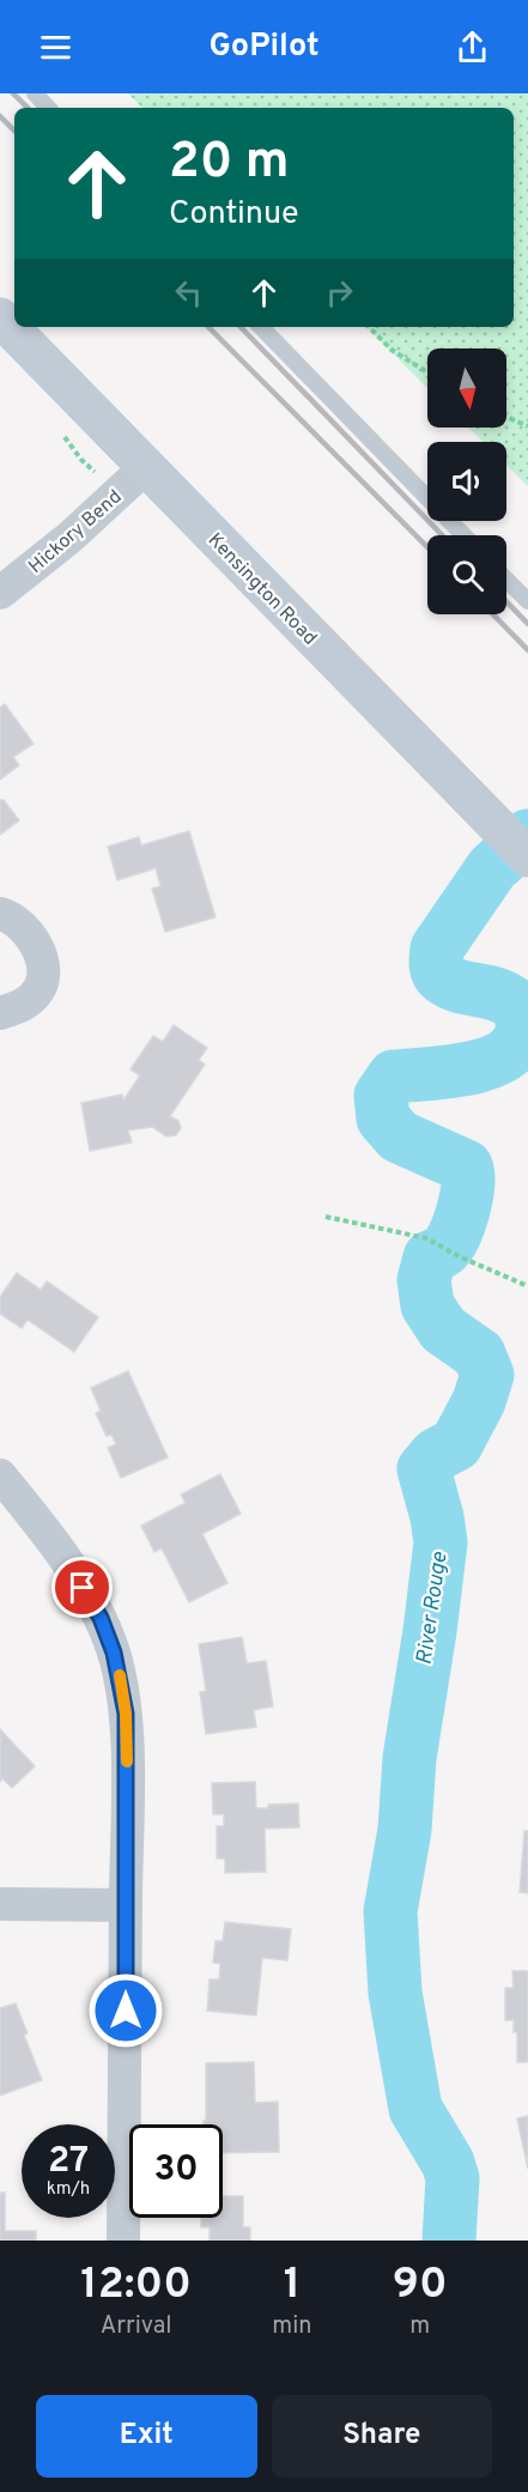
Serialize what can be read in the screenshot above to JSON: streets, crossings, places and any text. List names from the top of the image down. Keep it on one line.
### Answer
{"streets":{"street":["Hickory Bend","Kensington Road"]},"crossings":[["Hickory Bend","Kensington Road"]],"water":["River Rouge"],"north":"bottom","page":{"header":"GoPilot","turn":["20 m","Continue"],"speed":"27 km/h","limit":"30","eta":["12:00","Arrival","1","min","90","m"],"buttons":["Exit","Share"]}}
